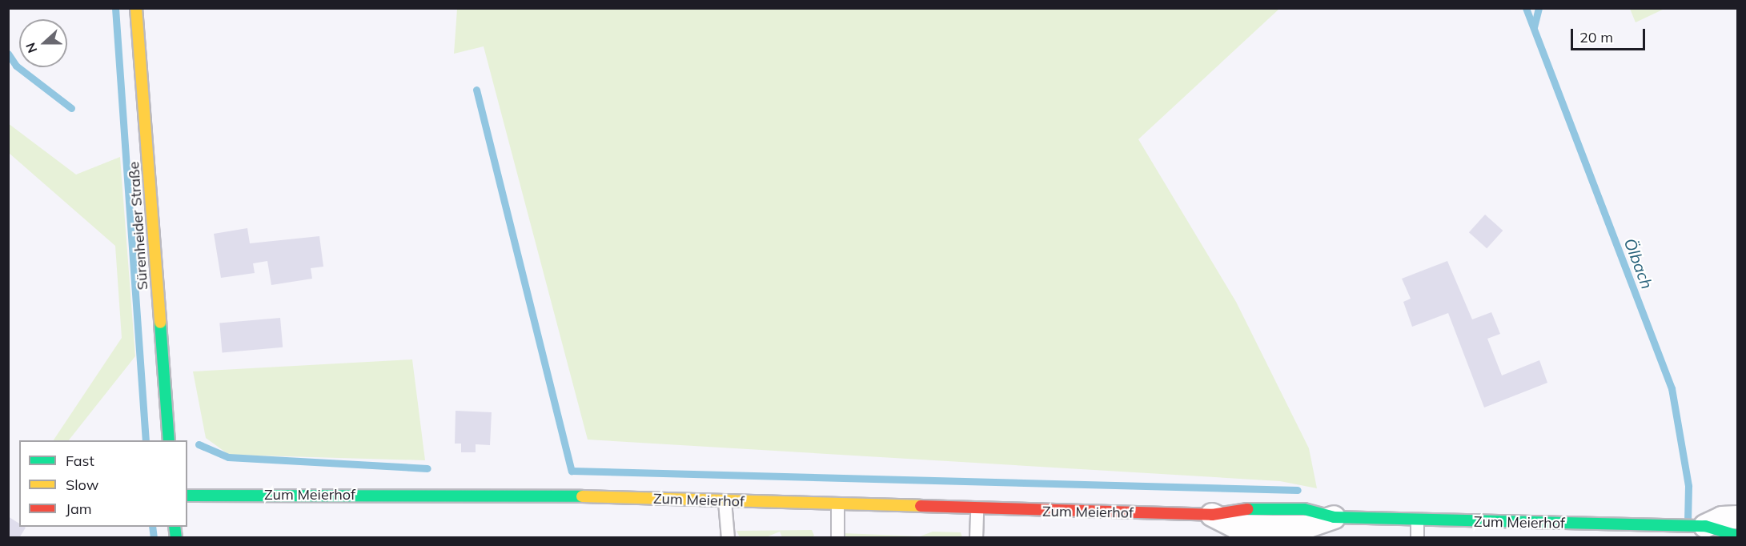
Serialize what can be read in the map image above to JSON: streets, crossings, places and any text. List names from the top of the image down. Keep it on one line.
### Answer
{"streets":{"street":["Sürenheider Straße","Zum Meierhof"]},"water":["Ölbach"],"legend":["Fast","Slow","Jam"],"scale_bar":"20 m","north":"left"}
